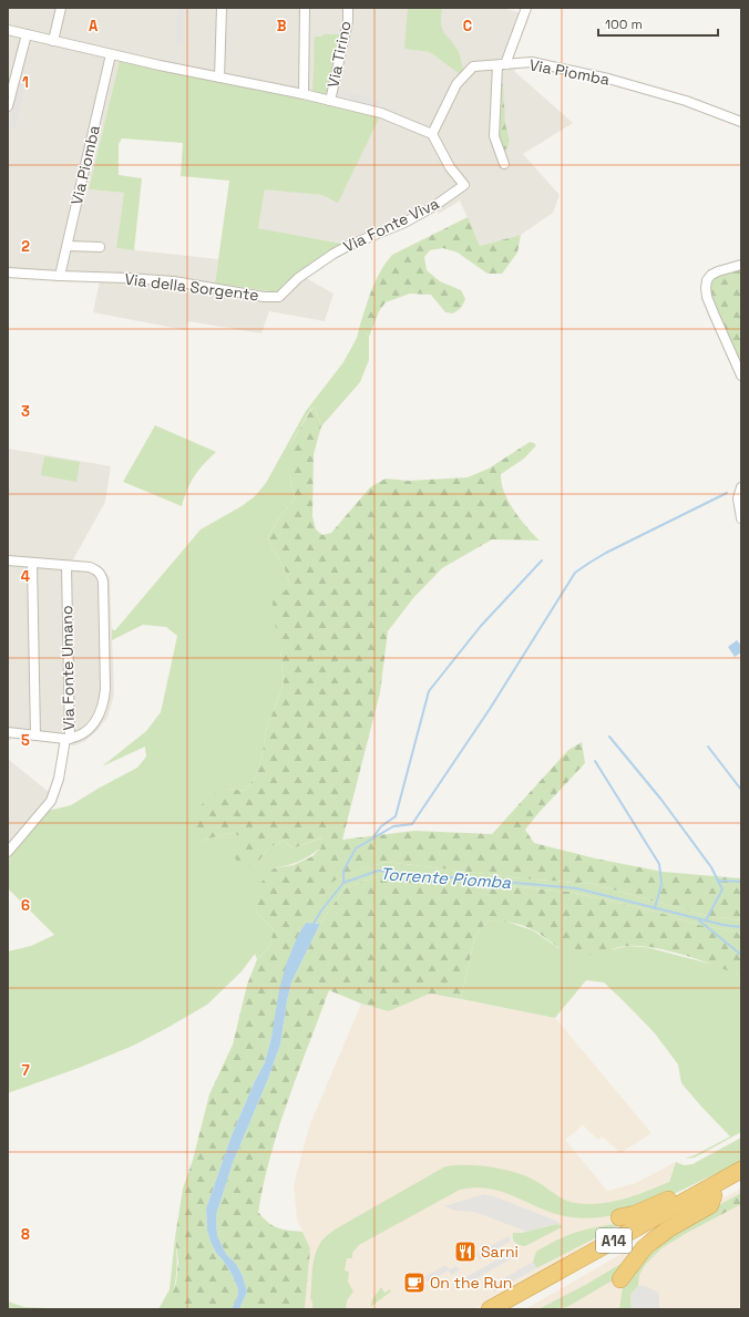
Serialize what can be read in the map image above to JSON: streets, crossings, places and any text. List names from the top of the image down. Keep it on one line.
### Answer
{"streets":{"highway":["A14"],"street":["Via Tirino","Via Piomba","Via Fonte Viva","Via della Sorgente","Via Fonte Umano"]},"crossings":[["Via Piomba","Via Fonte Viva"],["Via Piomba","Via della Sorgente"],["Via Fonte Viva","Via della Sorgente"]],"water":["Torrente Piomba"],"places":{"restaurant":["Sarni"],"cafe":["On the Run"]},"scale_bar":"100 m","grid":{"columns":["A","B","C"],"rows":["1","2","3","4","5","6","7","8"]}}
